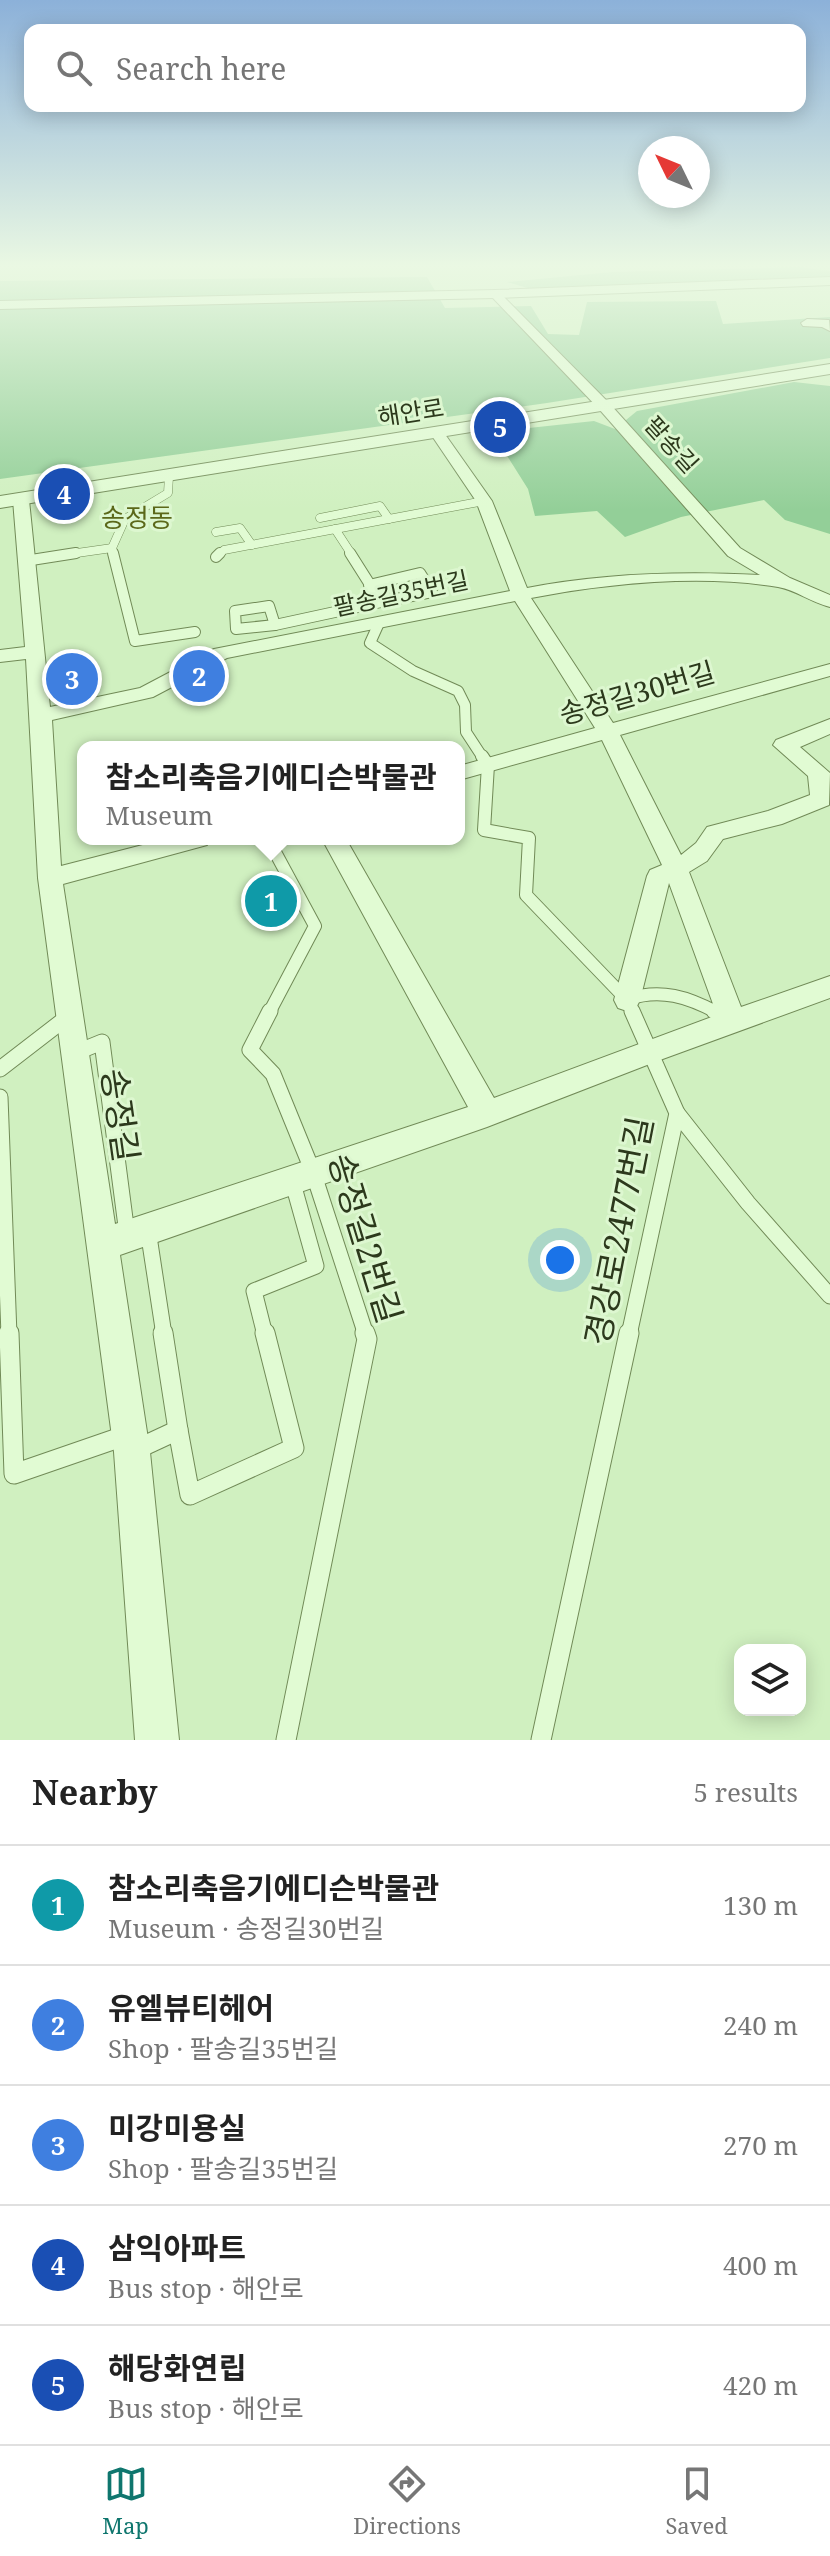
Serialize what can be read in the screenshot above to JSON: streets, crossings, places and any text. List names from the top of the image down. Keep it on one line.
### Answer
{"streets":{"street":["해안로","팔송길","팔송길35번길","송정길30번길","송정길"],"lane":["경강로2477번길","송정길2번길"]},"crossings":[["해안로","팔송길"],["해안로","송정길"],["팔송길","팔송길35번길"],["팔송길35번길","송정길"],["송정길30번길","경강로2477번길"]],"districts":["송정동"],"north":"top left","page":{"search":"Search here","pins":["5","4","2","3","1"],"popup":["참소리축음기에디슨박물관","Museum"],"heading":["Nearby","5 results"],"list":[{"mark":"1","name":"참소리축음기에디슨박물관","note":"Museum · 송정길30번길","value":"130 m"},{"mark":"2","name":"유엘뷰티헤어","note":"Shop · 팔송길35번길","value":"240 m"},{"mark":"3","name":"미강미용실","note":"Shop · 팔송길35번길","value":"270 m"},{"mark":"4","name":"삼익아파트","note":"Bus stop · 해안로","value":"400 m"},{"mark":"5","name":"해당화연립","note":"Bus stop · 해안로","value":"420 m"}],"nav":["Map","Directions","Saved"]}}
